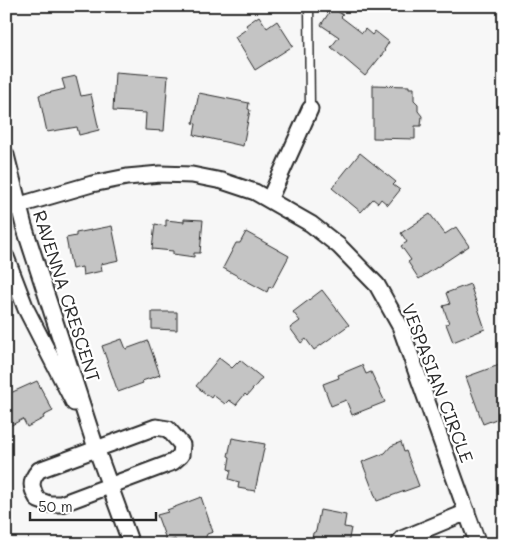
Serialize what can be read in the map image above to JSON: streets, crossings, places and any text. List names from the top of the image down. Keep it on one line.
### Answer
{"streets":{"street":["RAVENNA CRESCENT","VESPASIAN CIRCLE"]},"crossings":[["RAVENNA CRESCENT","VESPASIAN CIRCLE"]],"scale_bar":"50 m"}
